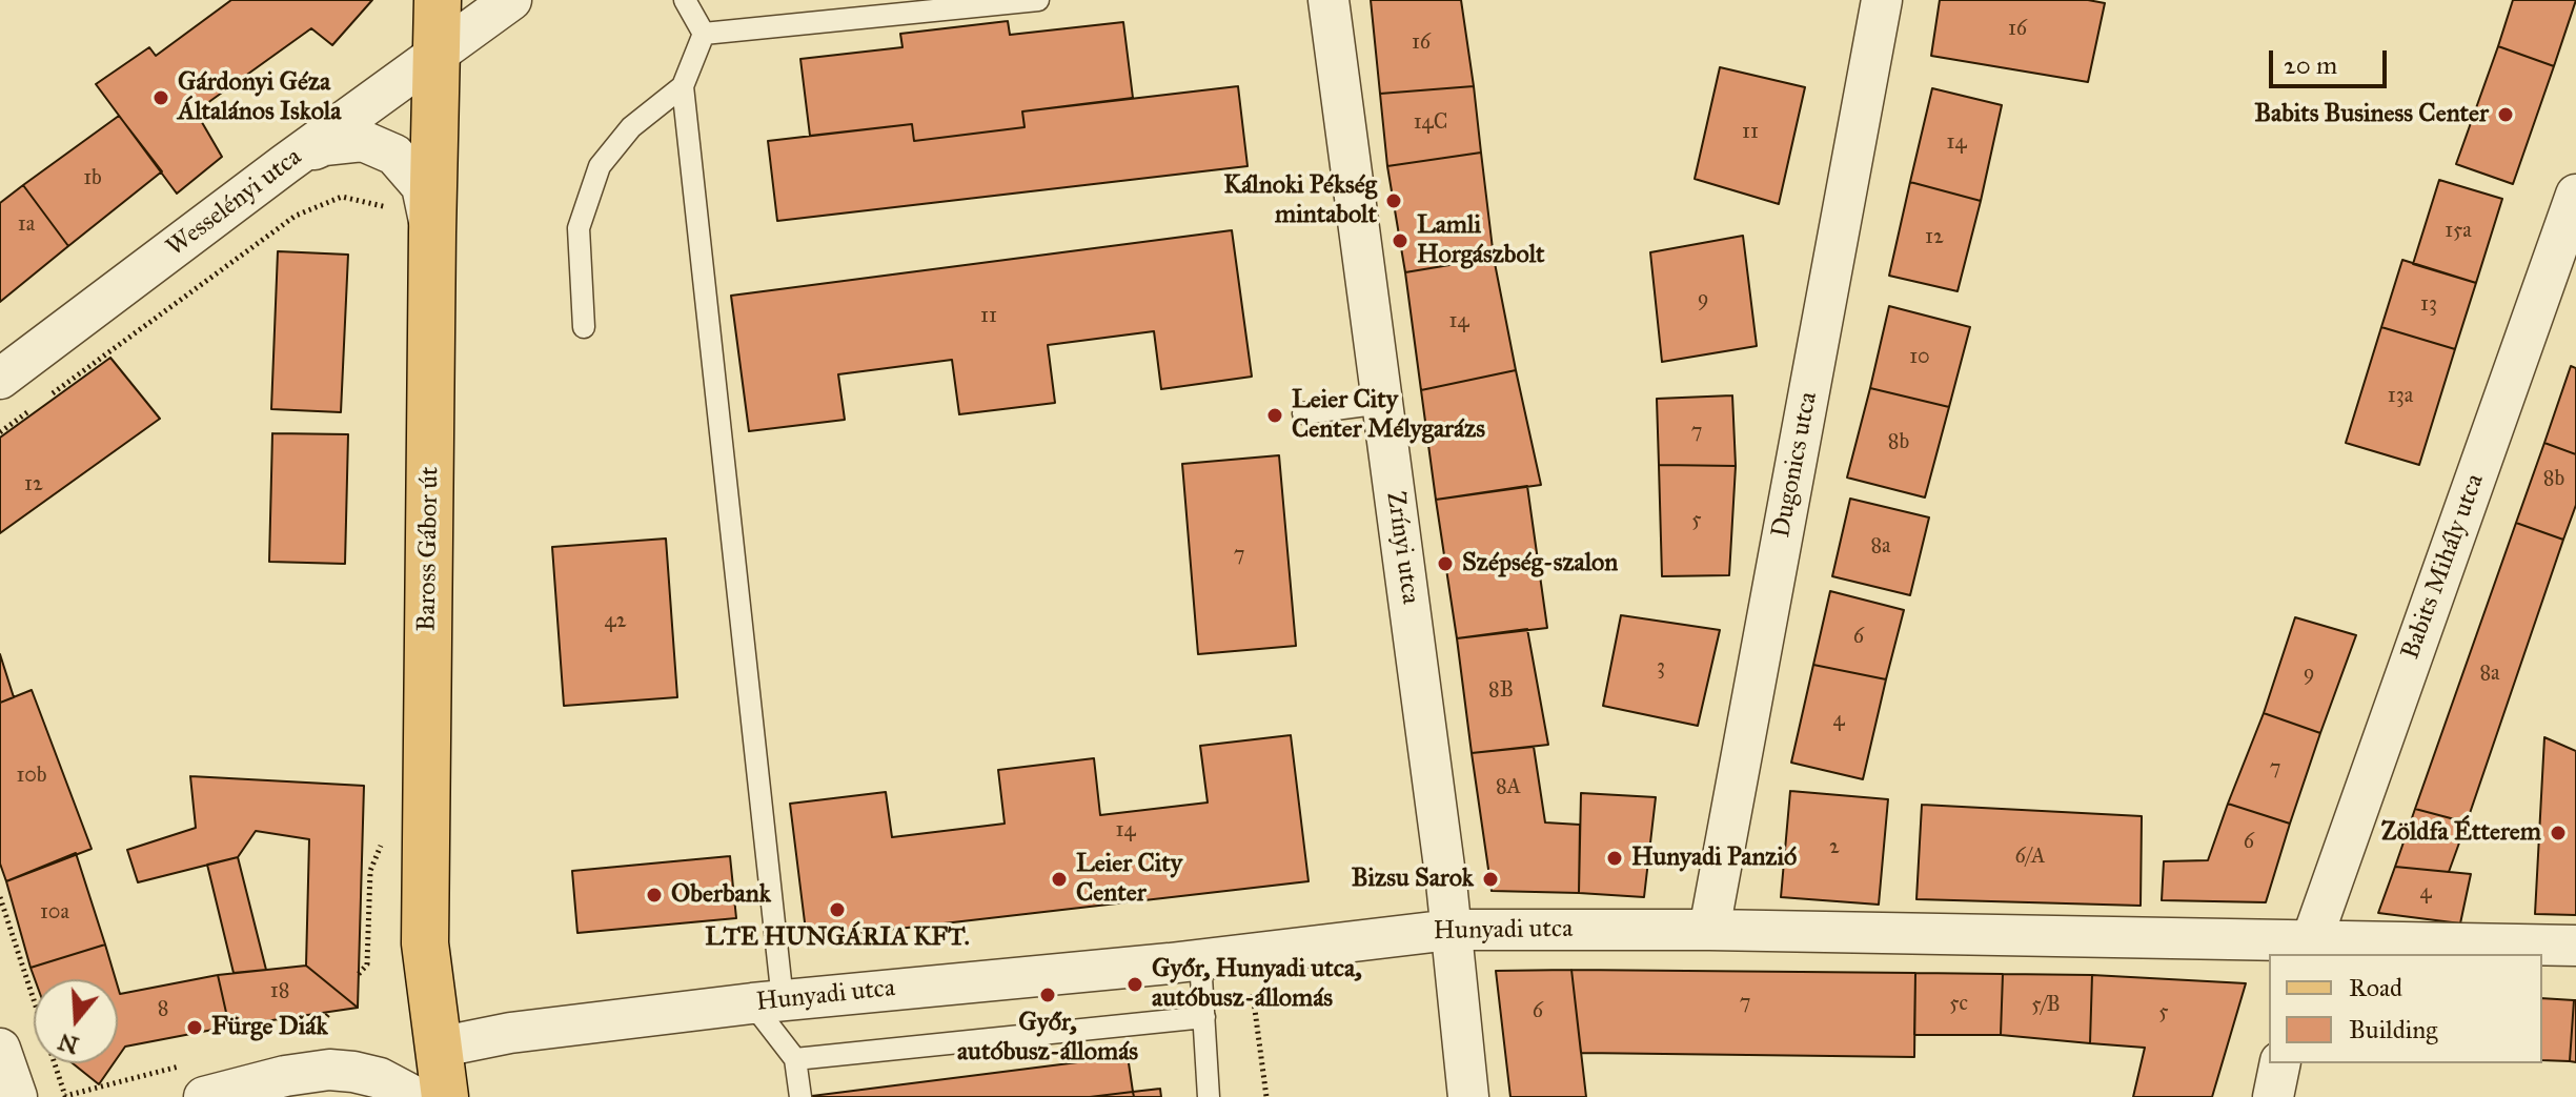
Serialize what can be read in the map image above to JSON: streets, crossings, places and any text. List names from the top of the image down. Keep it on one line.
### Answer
{"streets":{"main road":["Baross Gábor út"],"street":["Wesselényi utca","Dugonics utca","Zrínyi utca","Babits Mihály utca","Hunyadi utca"]},"crossings":[["Wesselényi utca","Baross Gábor út"],["Dugonics utca","Hunyadi utca"],["Zrínyi utca","Hunyadi utca"],["Baross Gábor út","Hunyadi utca"],["Babits Mihály utca","Hunyadi utca"]],"places":["Gárdonyi Géza Általános Iskola","Babits Business Center","Kálnoki Pékség mintabolt","Lamli Horgászbolt","Leier City Center Mélygarázs","Szépség-szalon","Zöldfa Étterem","Hunyadi Panzió","Leier City Center","Bizsu Sarok","Oberbank","LTE HUNGÁRIA KFT.","Győr, Hunyadi utca, autóbusz-állomás","Győr, autóbusz-állomás","Fürge Diák"],"house_numbers":["16","16","14C","11","14","1b","1a","15a","12","9","13","11","14","10","13a","7","8b","8b","12","5","8a","7","42","6","3","9","8a","8B","4","7","10b","8A","14","6","2","6/A","4","10a","18","7","5c","5/B","8","6","5"],"legend":["Road","Building"],"scale_bar":"20 m","north":"bottom"}
